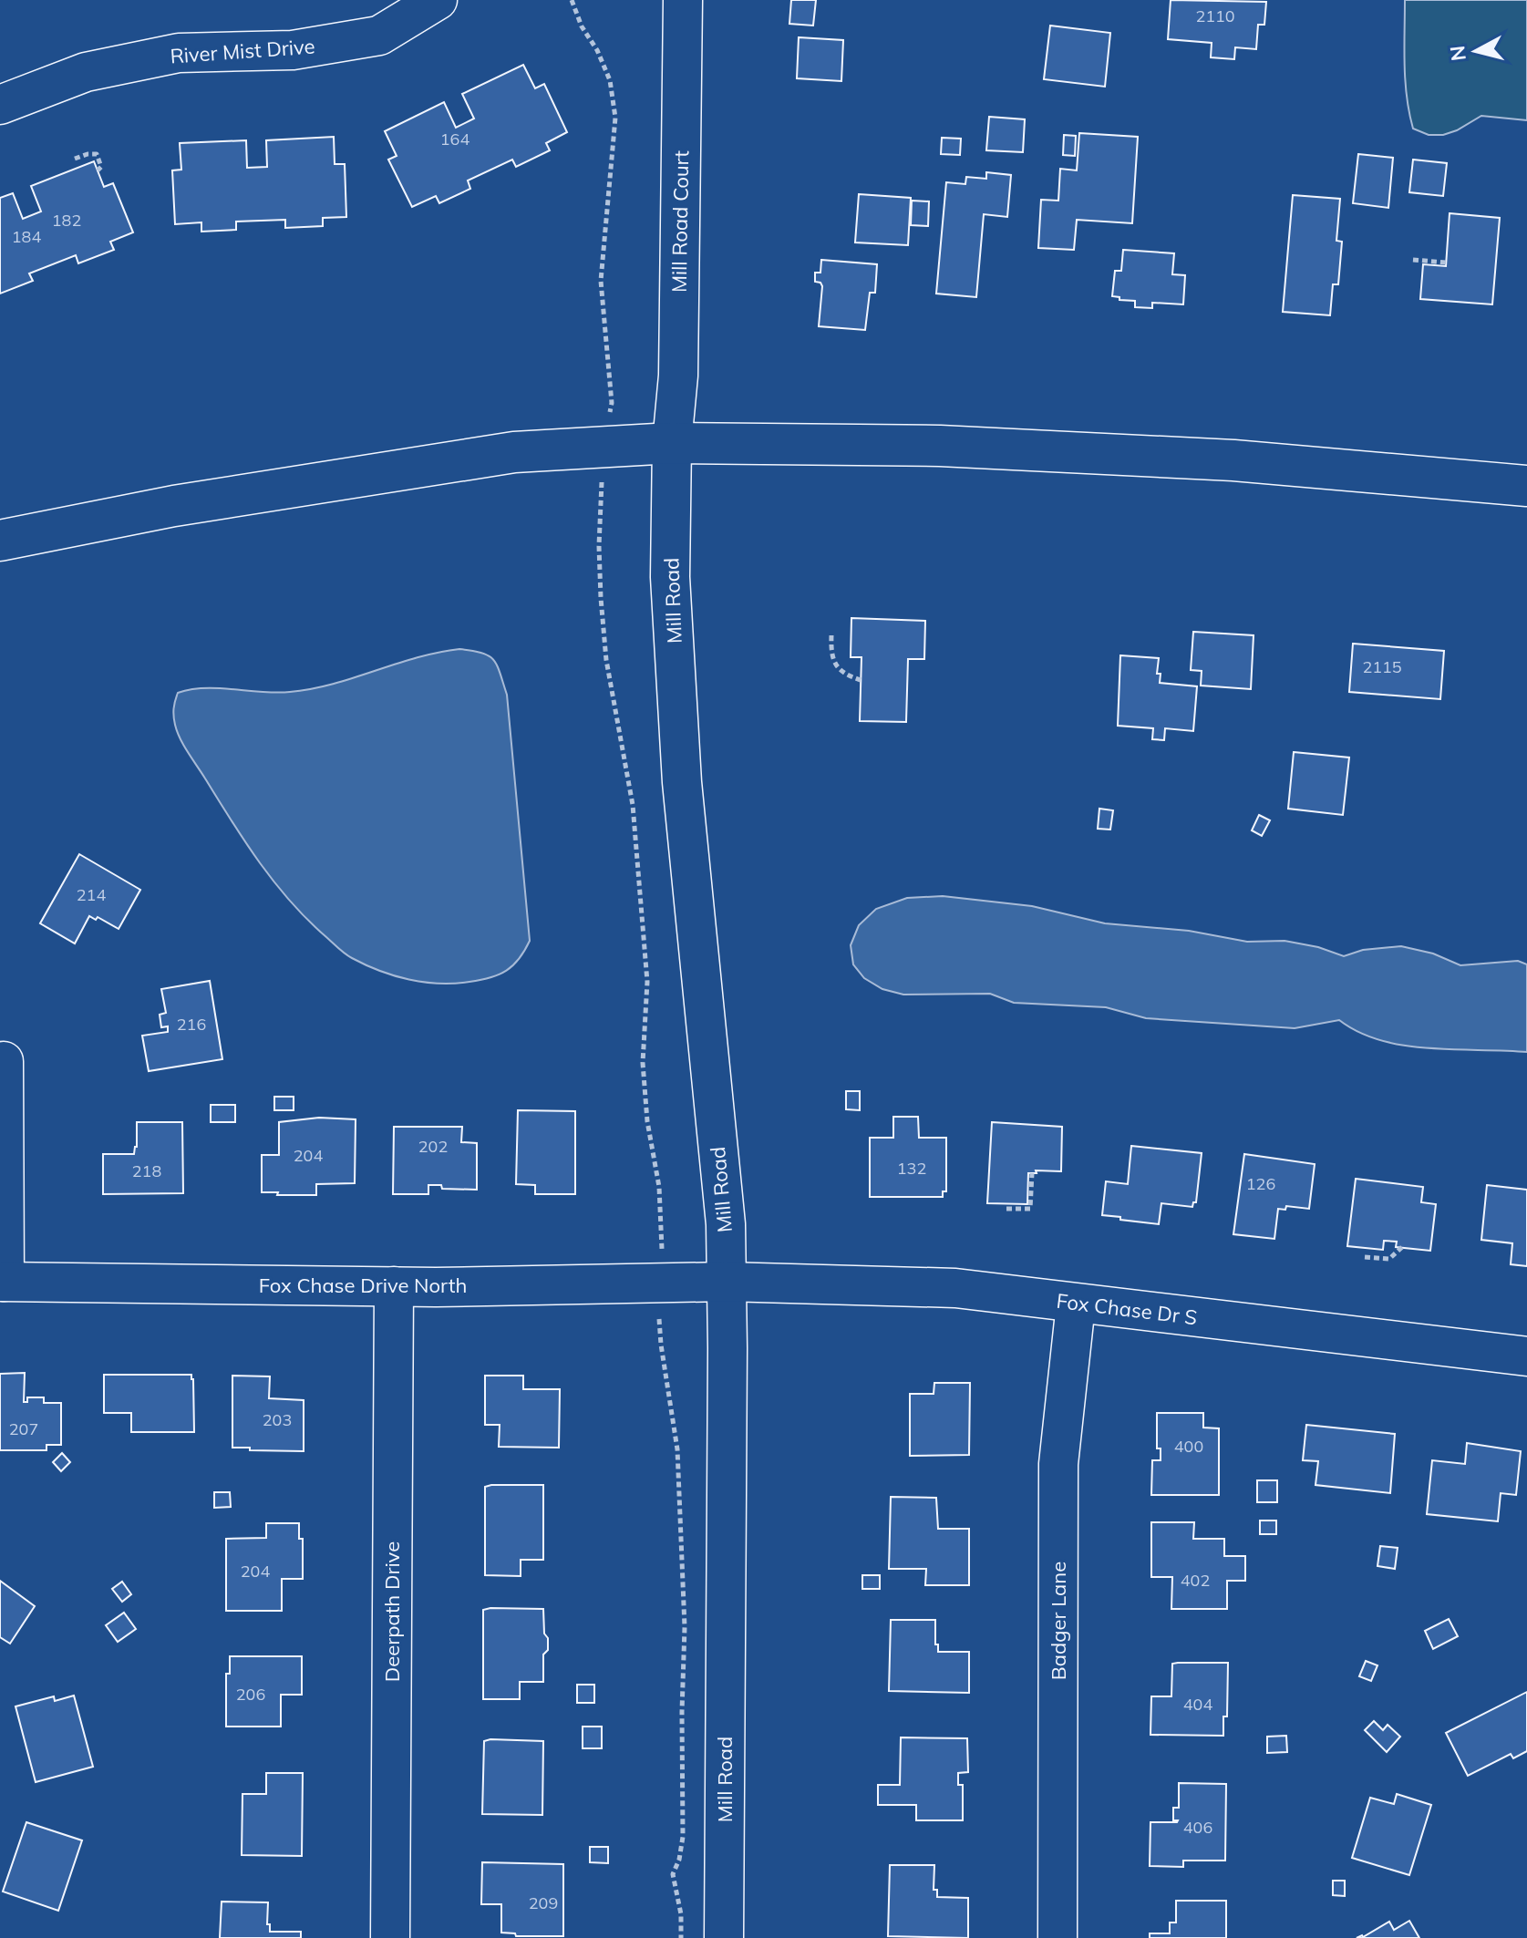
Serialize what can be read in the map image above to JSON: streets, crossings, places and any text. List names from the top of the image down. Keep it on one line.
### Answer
{"streets":{"street":["River Mist Drive","Mill Road Court","Mill Road","Fox Chase Drive North","Fox Chase Dr S","Deerpath Drive","Badger Lane"]},"crossings":[["Mill Road Court","Mill Road"],["Mill Road","Fox Chase Drive North"],["Mill Road","Fox Chase Dr S"],["Fox Chase Drive North","Fox Chase Dr S"],["Fox Chase Drive North","Deerpath Drive"],["Fox Chase Dr S","Badger Lane"]],"house_numbers":["2110","164","182","184","2115","214","216","202","204","132","218","126","203","207","400","204","402","206","404","406","209"],"north":"left"}
